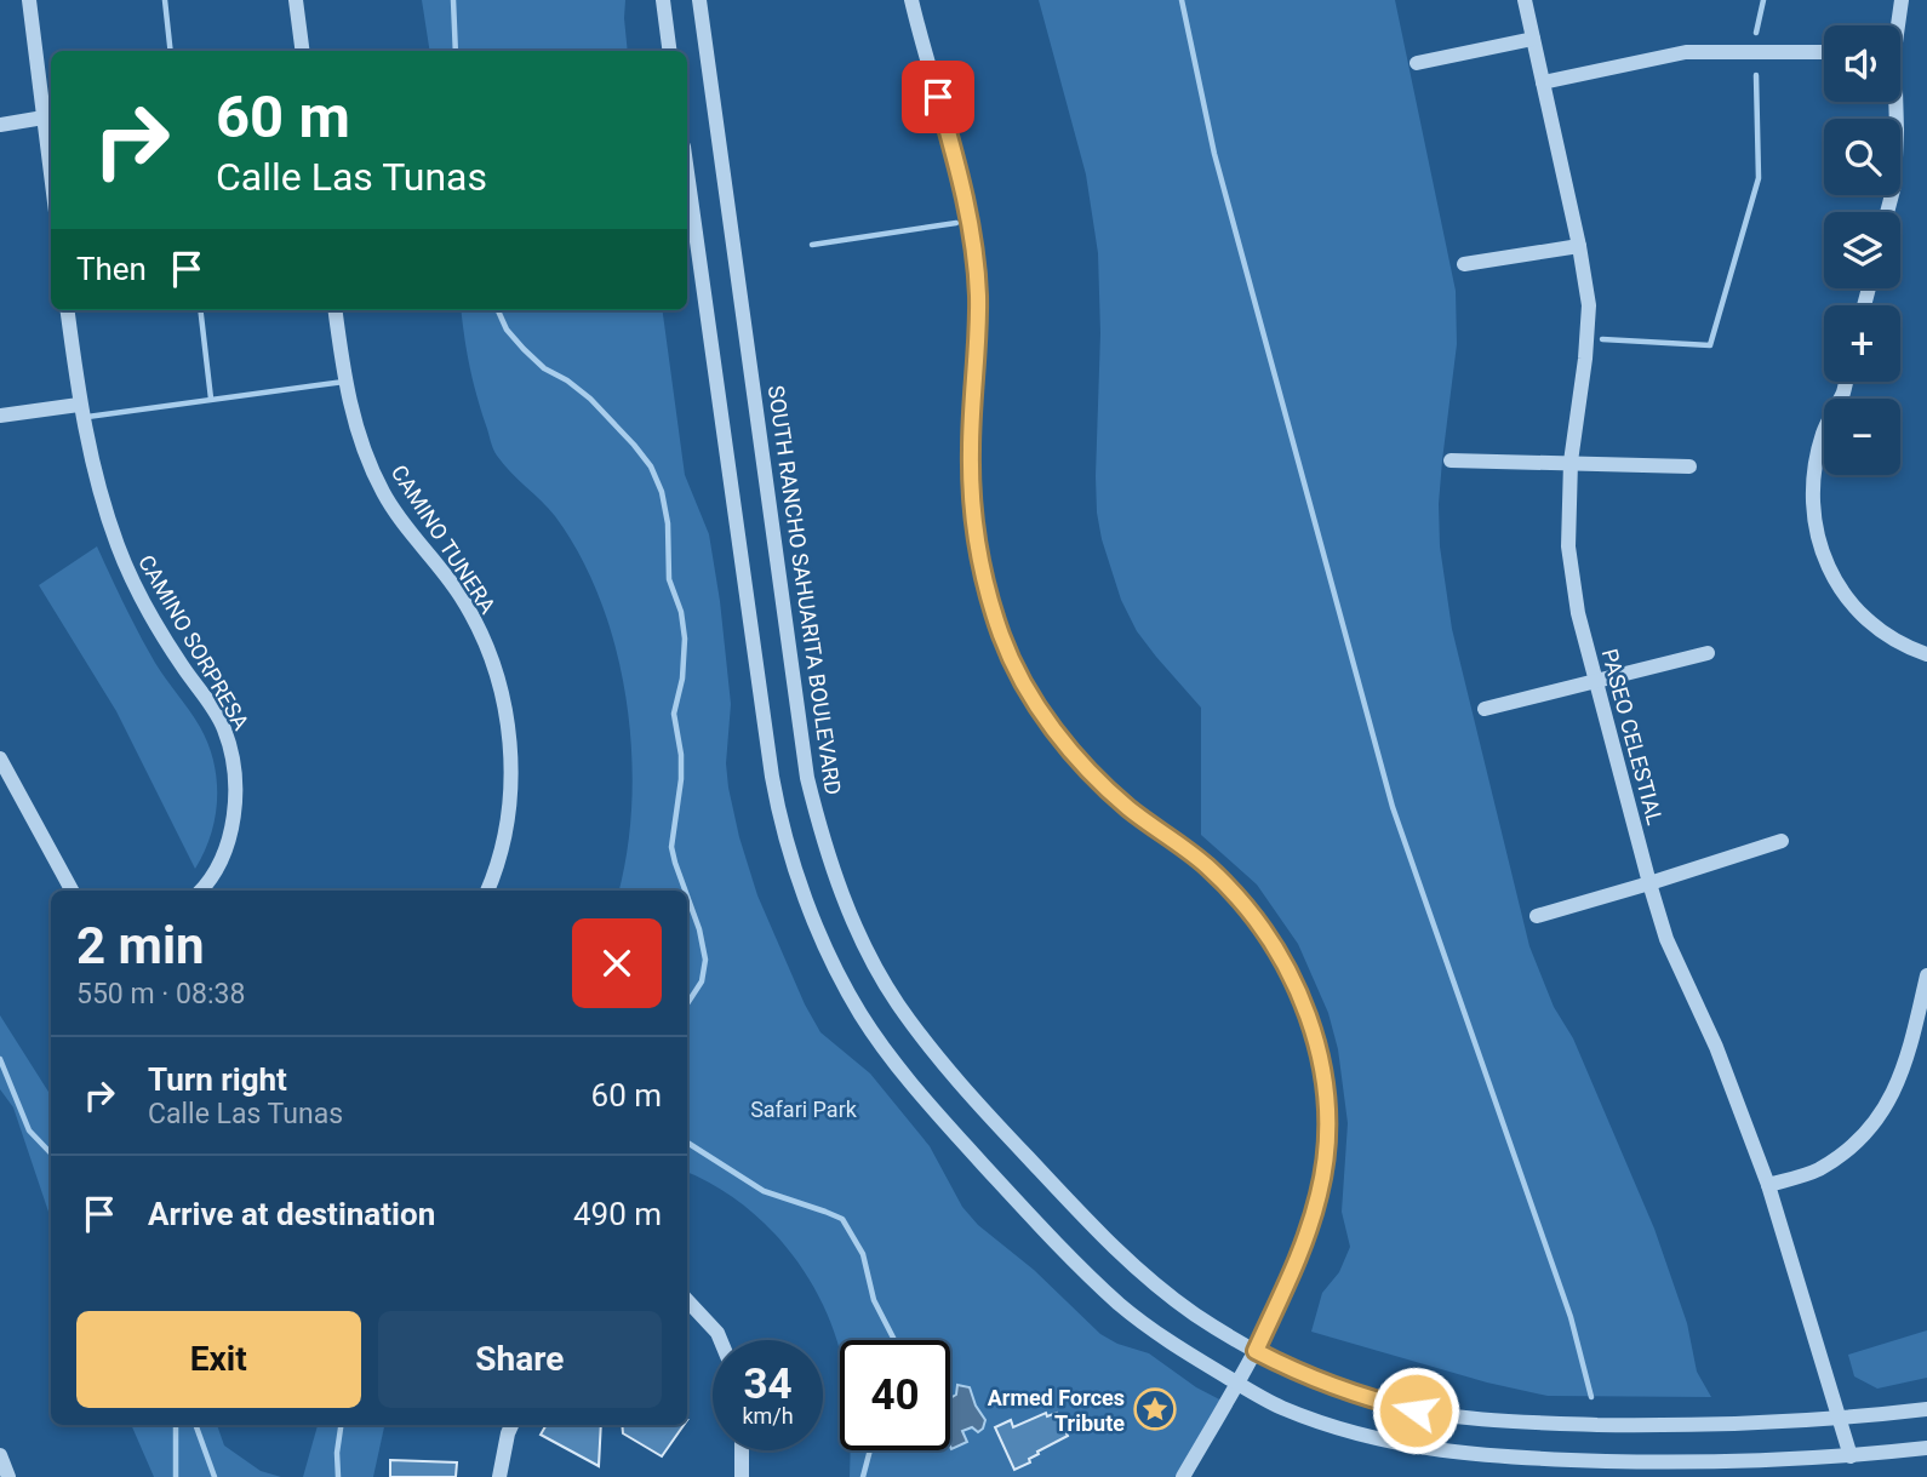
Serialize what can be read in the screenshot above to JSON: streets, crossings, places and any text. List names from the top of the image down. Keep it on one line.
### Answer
{"streets":{"street":["CAMINO TUNERA","SOUTH RANCHO SAHUARITA BOULEVARD","CAMINO SORPRESA","PASEO CELESTIAL"]},"crossings":[["SOUTH RANCHO SAHUARITA BOULEVARD","PASEO CELESTIAL"]],"parks":["Safari Park"],"places":{"place":["Armed Forces Tribute"]},"page":{"map_buttons":["+","−"],"turn":["60 m","Calle Las Tunas"],"then":"Then","heading":["2 min","550 m · 08:38"],"list":[{"name":"Turn right","note":"Calle Las Tunas","value":"60 m"},{"name":"Arrive at destination","value":"490 m"}],"buttons":["Exit","Share"],"speed":"34 km/h","limit":"40"}}
